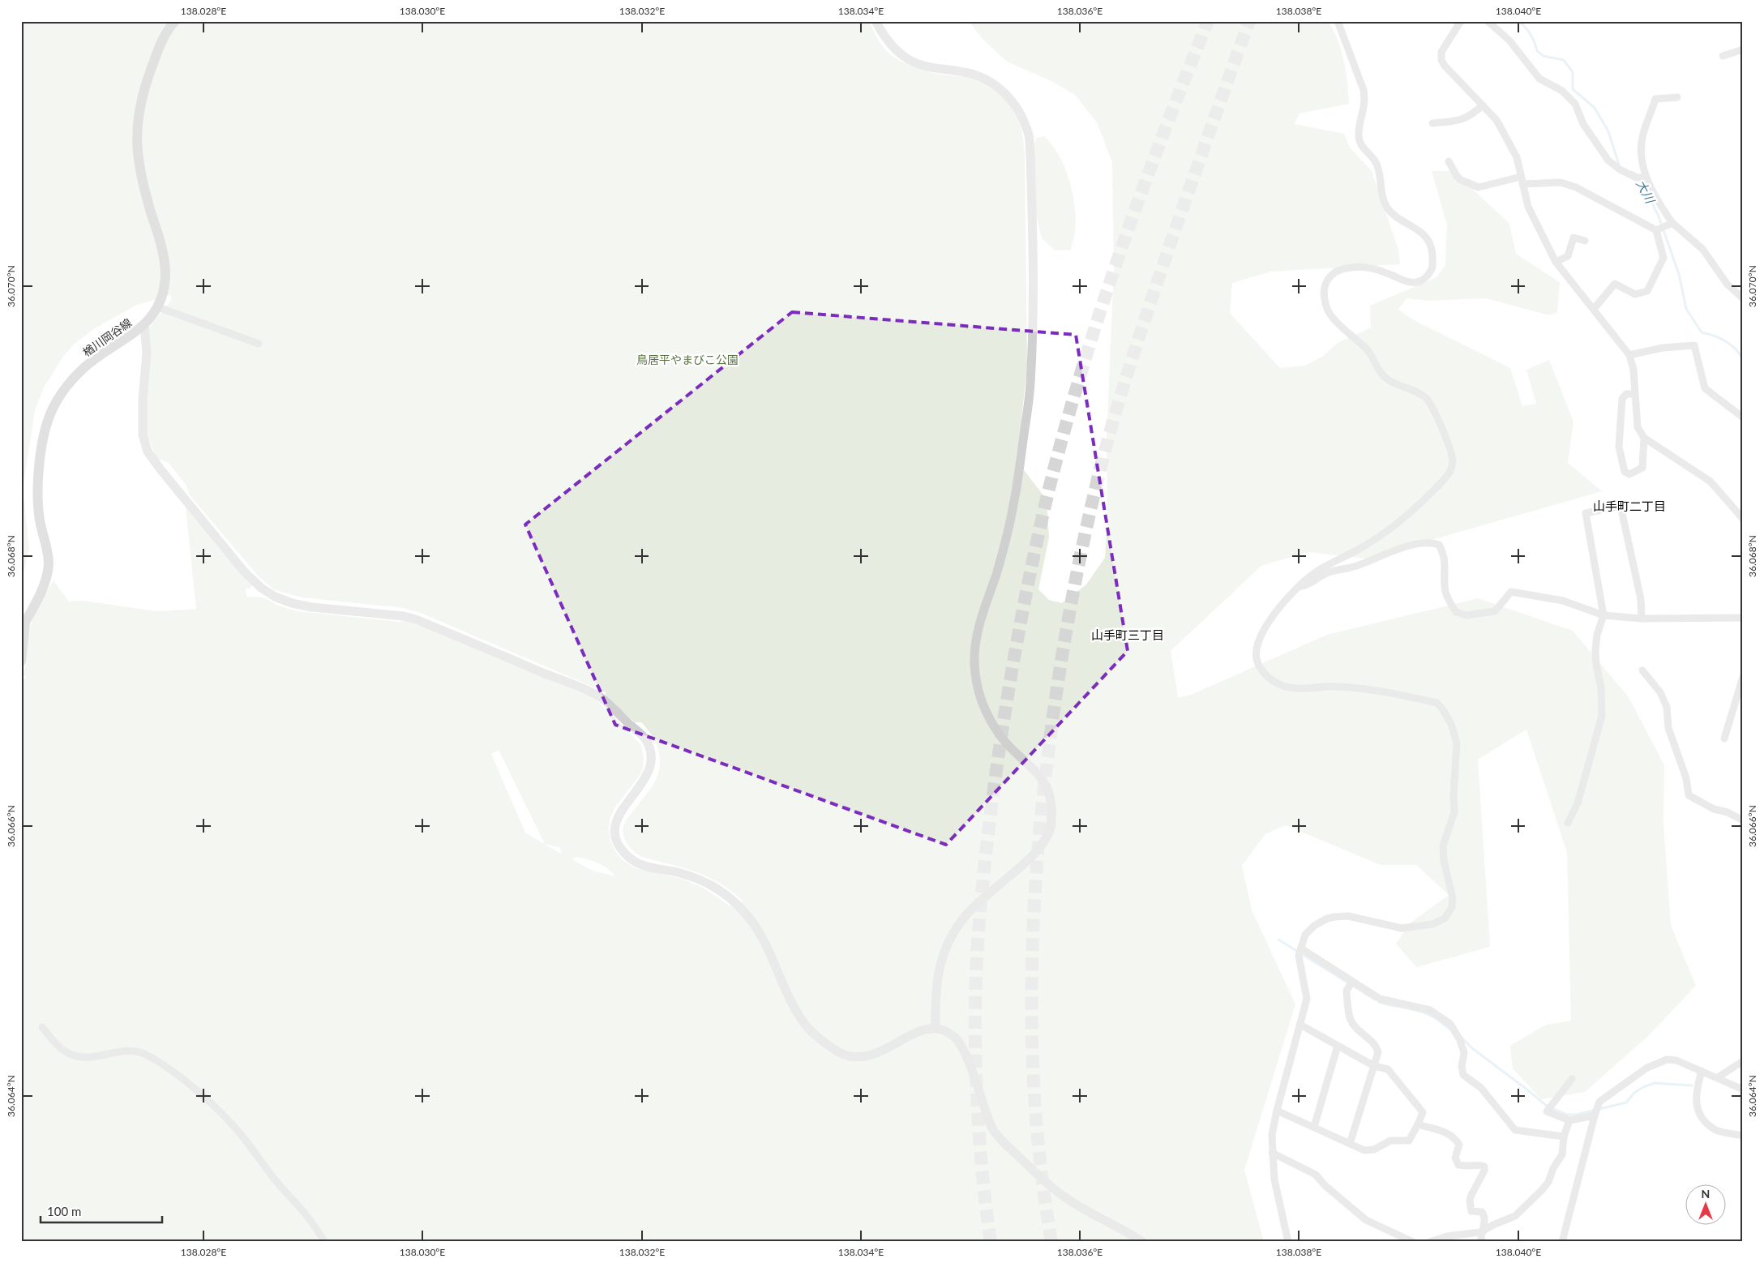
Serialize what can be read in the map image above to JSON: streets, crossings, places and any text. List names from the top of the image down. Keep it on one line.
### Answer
{"streets":{"main road":["楢川岡谷線"]},"districts":["山手町二丁目","山手町三丁目"],"water":["大川"],"parks":["鳥居平やまびこ公園"],"scale_bar":"100 m","north":"top","coordinates":["138.028°E","138.030°E","138.032°E","138.034°E","138.036°E","138.038°E","138.040°E","36.070°N","36.068°N","36.066°N","36.064°N"]}
